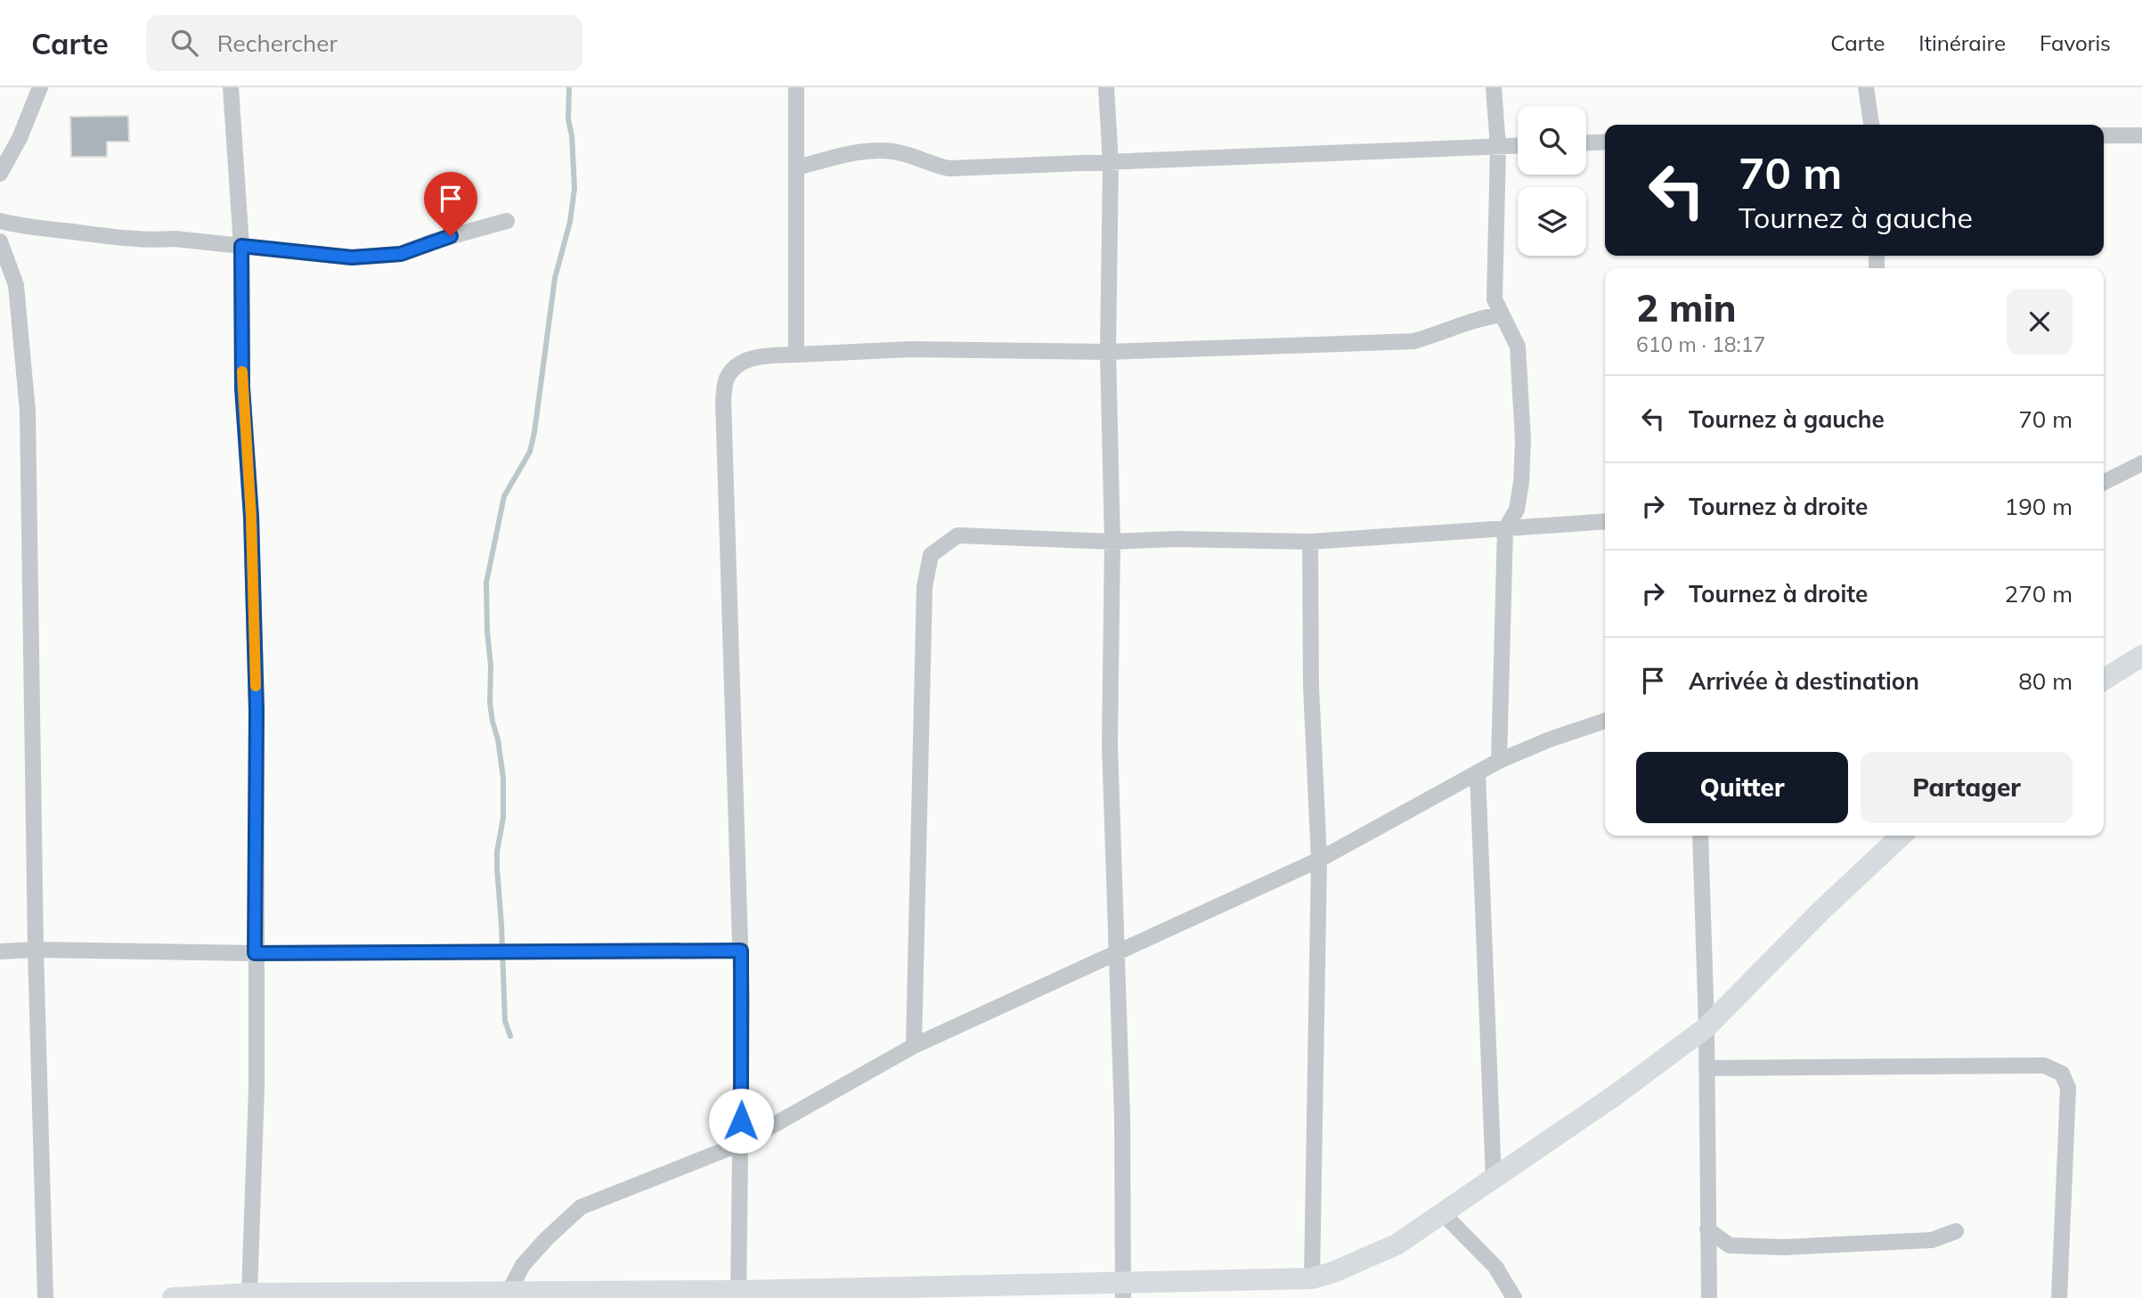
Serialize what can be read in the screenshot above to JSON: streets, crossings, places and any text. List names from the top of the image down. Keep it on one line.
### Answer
{"page":{"header":"Carte","search":"Rechercher","nav":["Carte","Itinéraire","Favoris"],"turn":["70 m","Tournez à gauche"],"heading":["2 min","610 m · 18:17"],"list":[{"name":"Tournez à gauche","value":"70 m"},{"name":"Tournez à droite","value":"190 m"},{"name":"Tournez à droite","value":"270 m"},{"name":"Arrivée à destination","value":"80 m"}],"buttons":["Quitter","Partager"]}}
